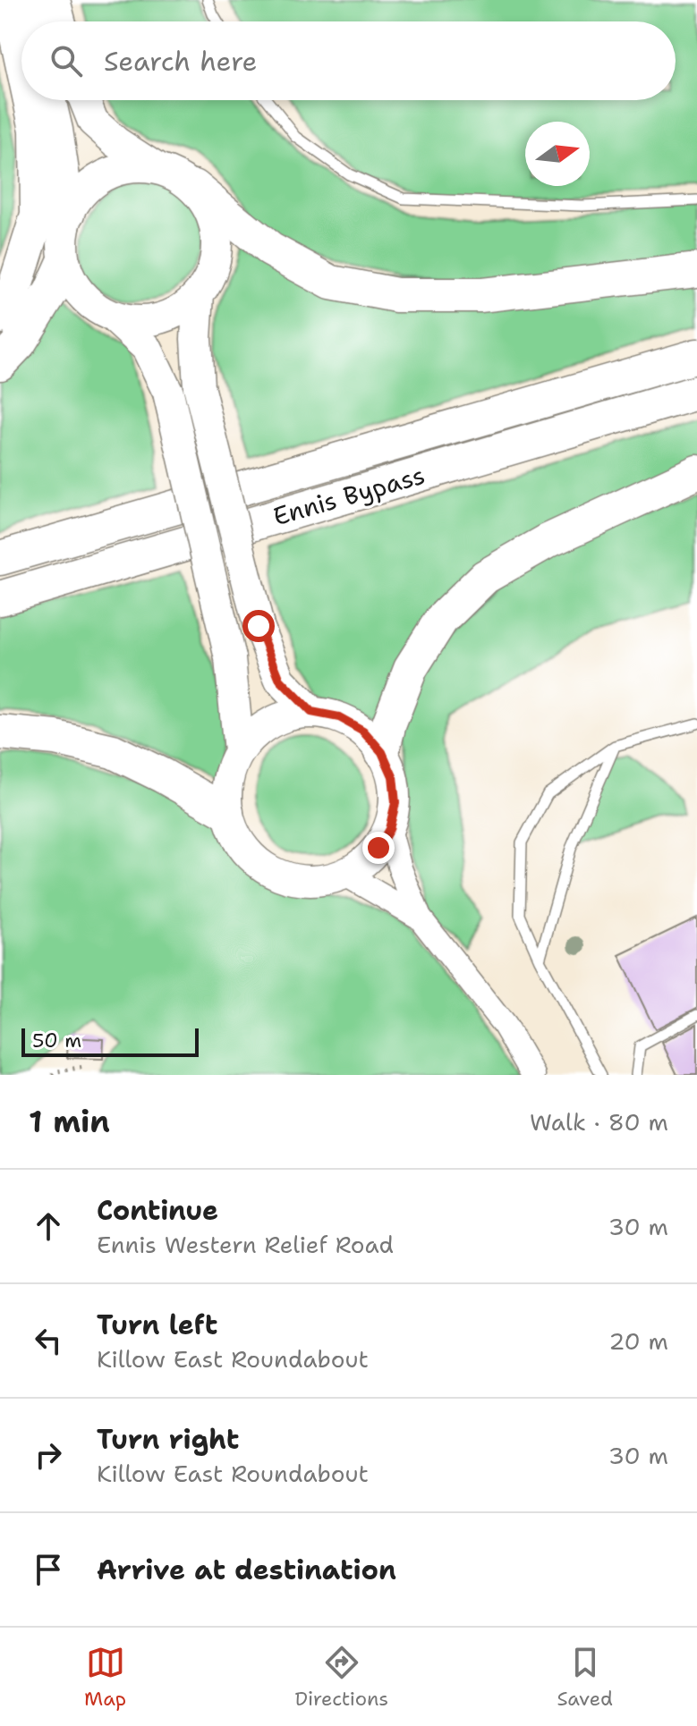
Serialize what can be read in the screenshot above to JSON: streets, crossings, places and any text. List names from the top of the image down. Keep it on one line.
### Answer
{"streets":{"highway":["Ennis Bypass"]},"scale_bar":"50 m","north":"right","page":{"search":"Search here","scale":"50 m","heading":["1 min","Walk · 80 m"],"list":[["Continue","Ennis Western Relief Road","30 m"],["Turn left","Killow East Roundabout","20 m"],["Turn right","Killow East Roundabout","30 m"],"Arrive at destination"],"nav":["Map","Directions","Saved"]}}
